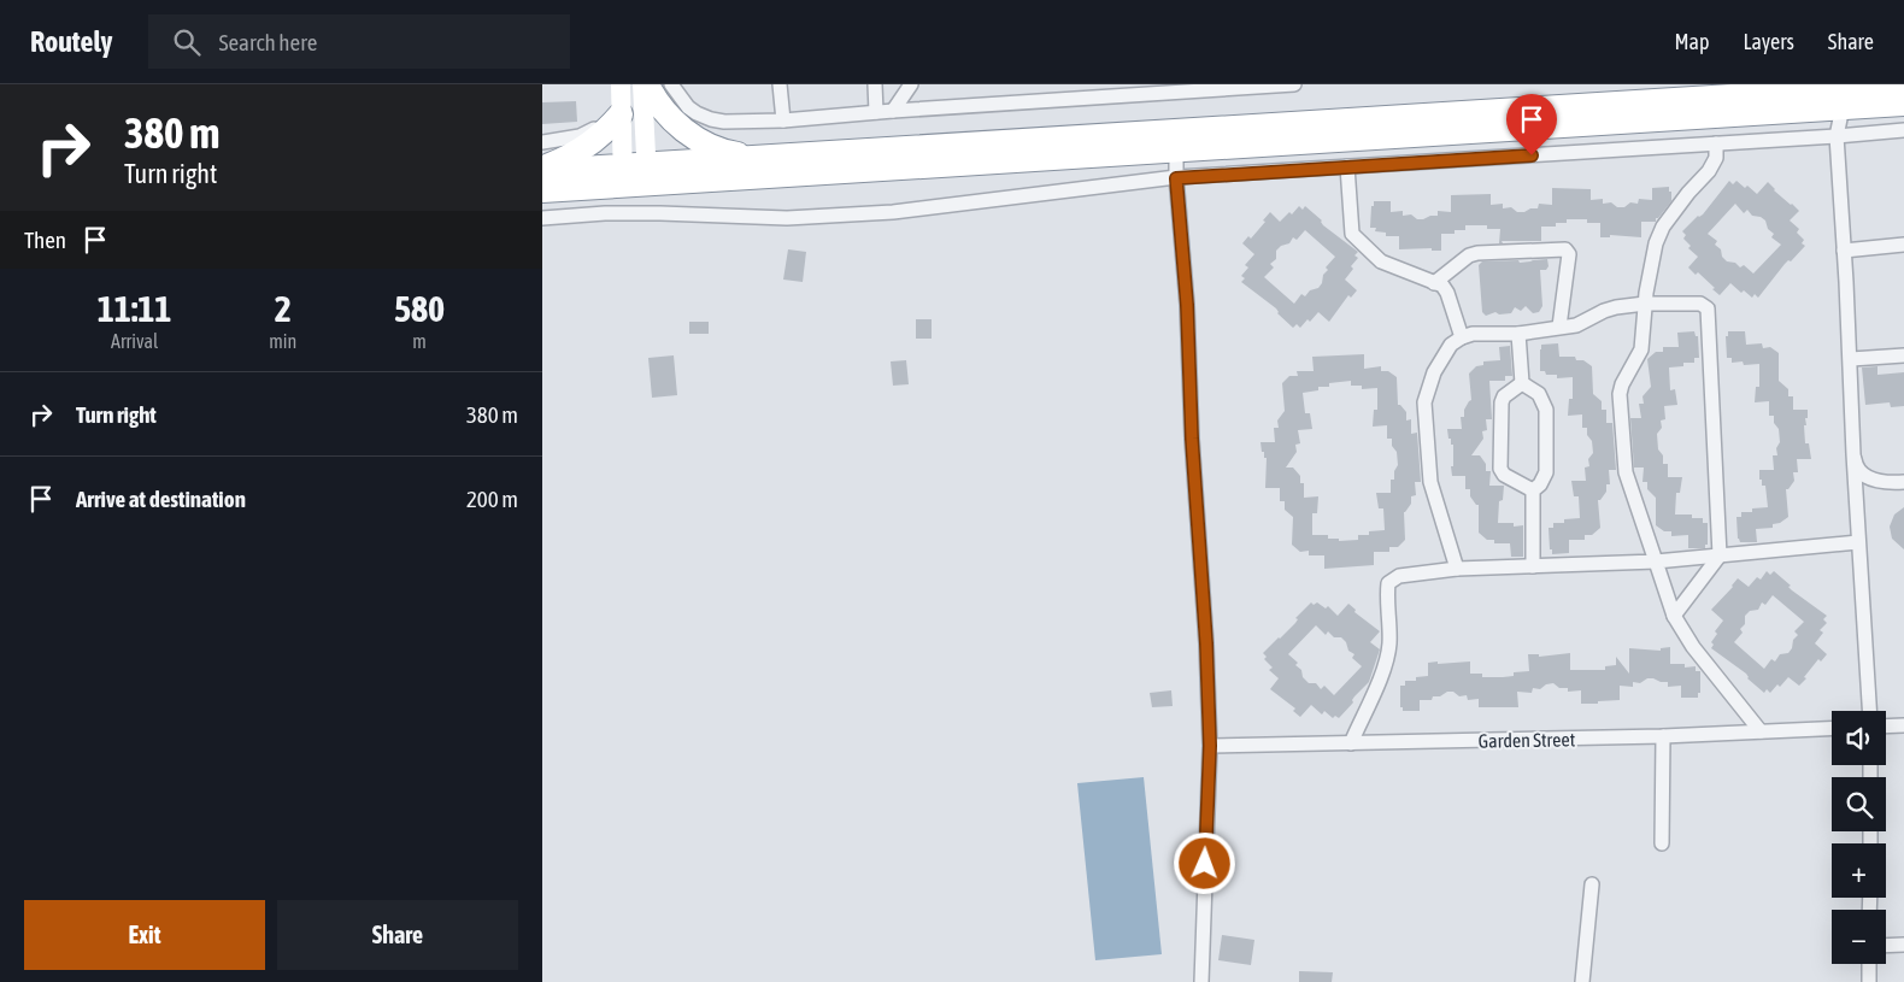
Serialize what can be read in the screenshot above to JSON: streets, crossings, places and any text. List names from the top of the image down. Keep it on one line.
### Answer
{"streets":{"street":["Garden Street"]},"page":{"header":"Routely","search":"Search here","nav":["Map","Layers","Share"],"turn":["380 m","Turn right"],"then":"Then","eta":["11:11","Arrival","2","min","580","m"],"list":[{"name":"Turn right","value":"380 m"},{"name":"Arrive at destination","value":"200 m"}],"map_buttons":["+","−"],"buttons":["Exit","Share"]}}
